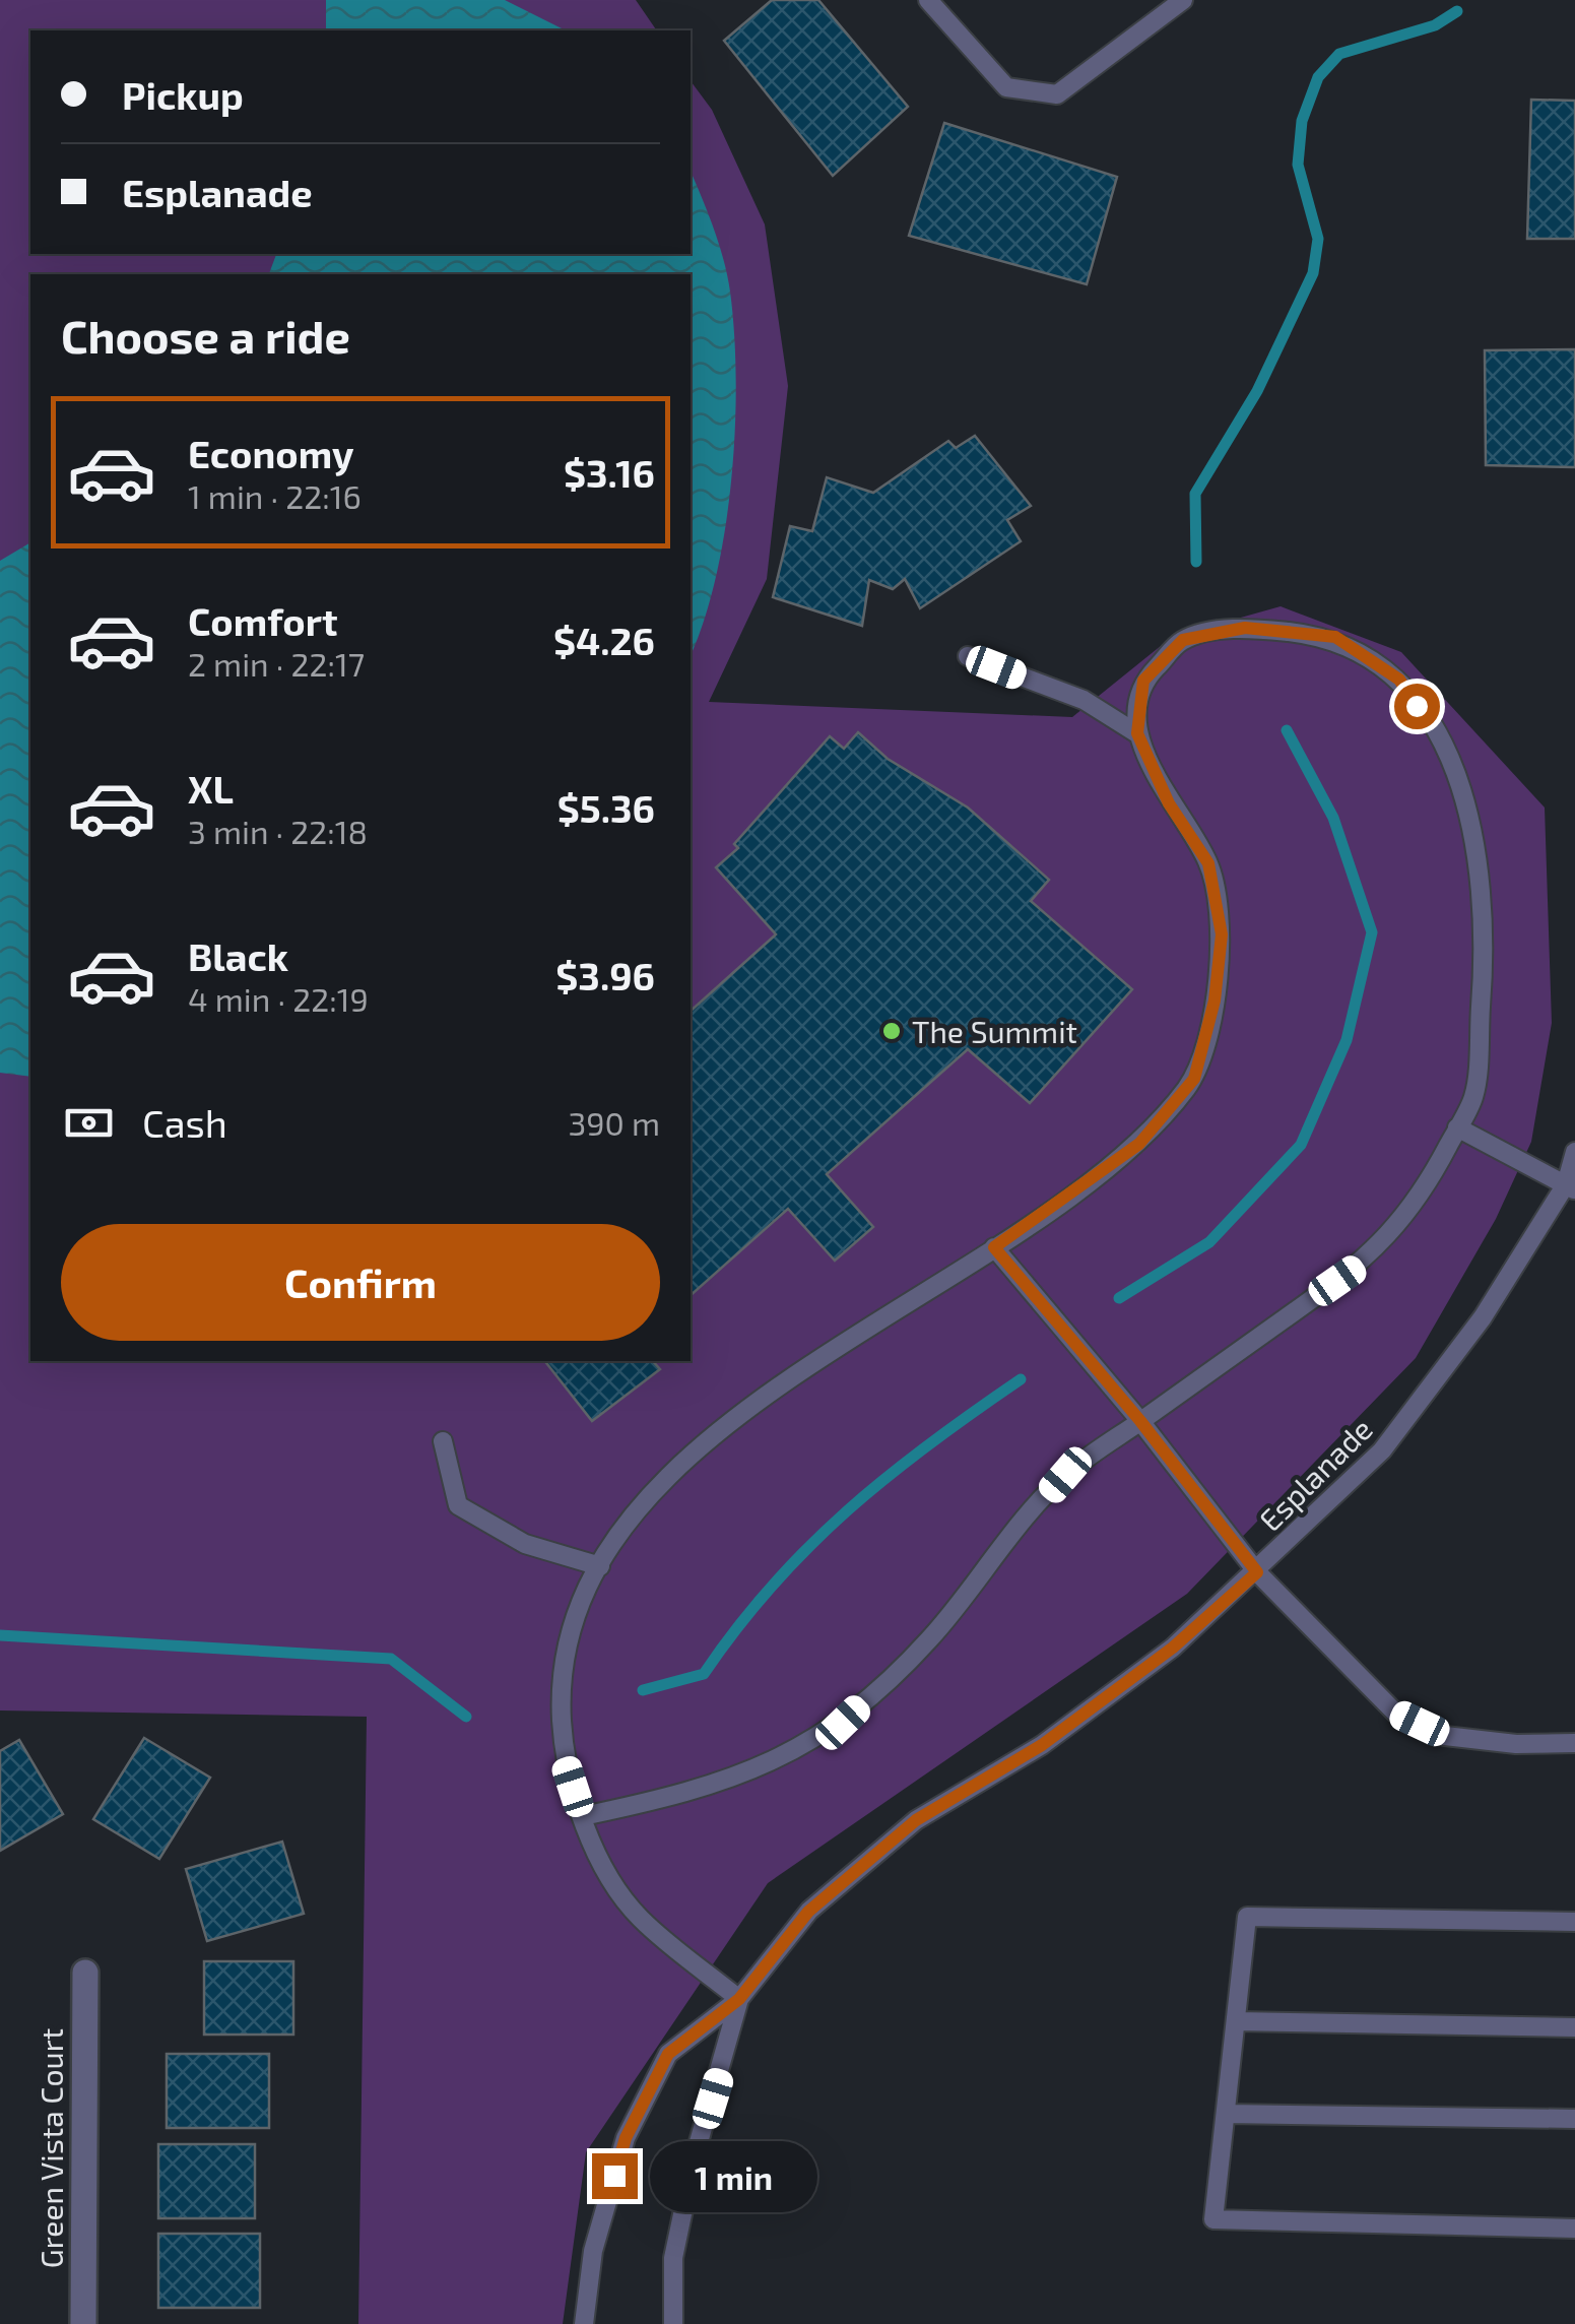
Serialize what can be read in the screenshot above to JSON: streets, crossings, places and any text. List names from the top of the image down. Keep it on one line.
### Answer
{"streets":{"street":["Green Vista Court"],"lane":["Esplanade"]},"places":["The Summit"],"page":{"banner":["Pickup","Esplanade"],"heading":"Choose a ride","list":[{"name":"Economy","note":"1 min · 22:16","value":"$3.16"},{"name":"Comfort","note":"2 min · 22:17","value":"$4.26"},{"name":"XL","note":"3 min · 22:18","value":"$5.36"},{"name":"Black","note":"4 min · 22:19","value":"$3.96"}],"pay":["Cash","390 m"],"buttons":"Confirm","bubble":"1 min"}}
